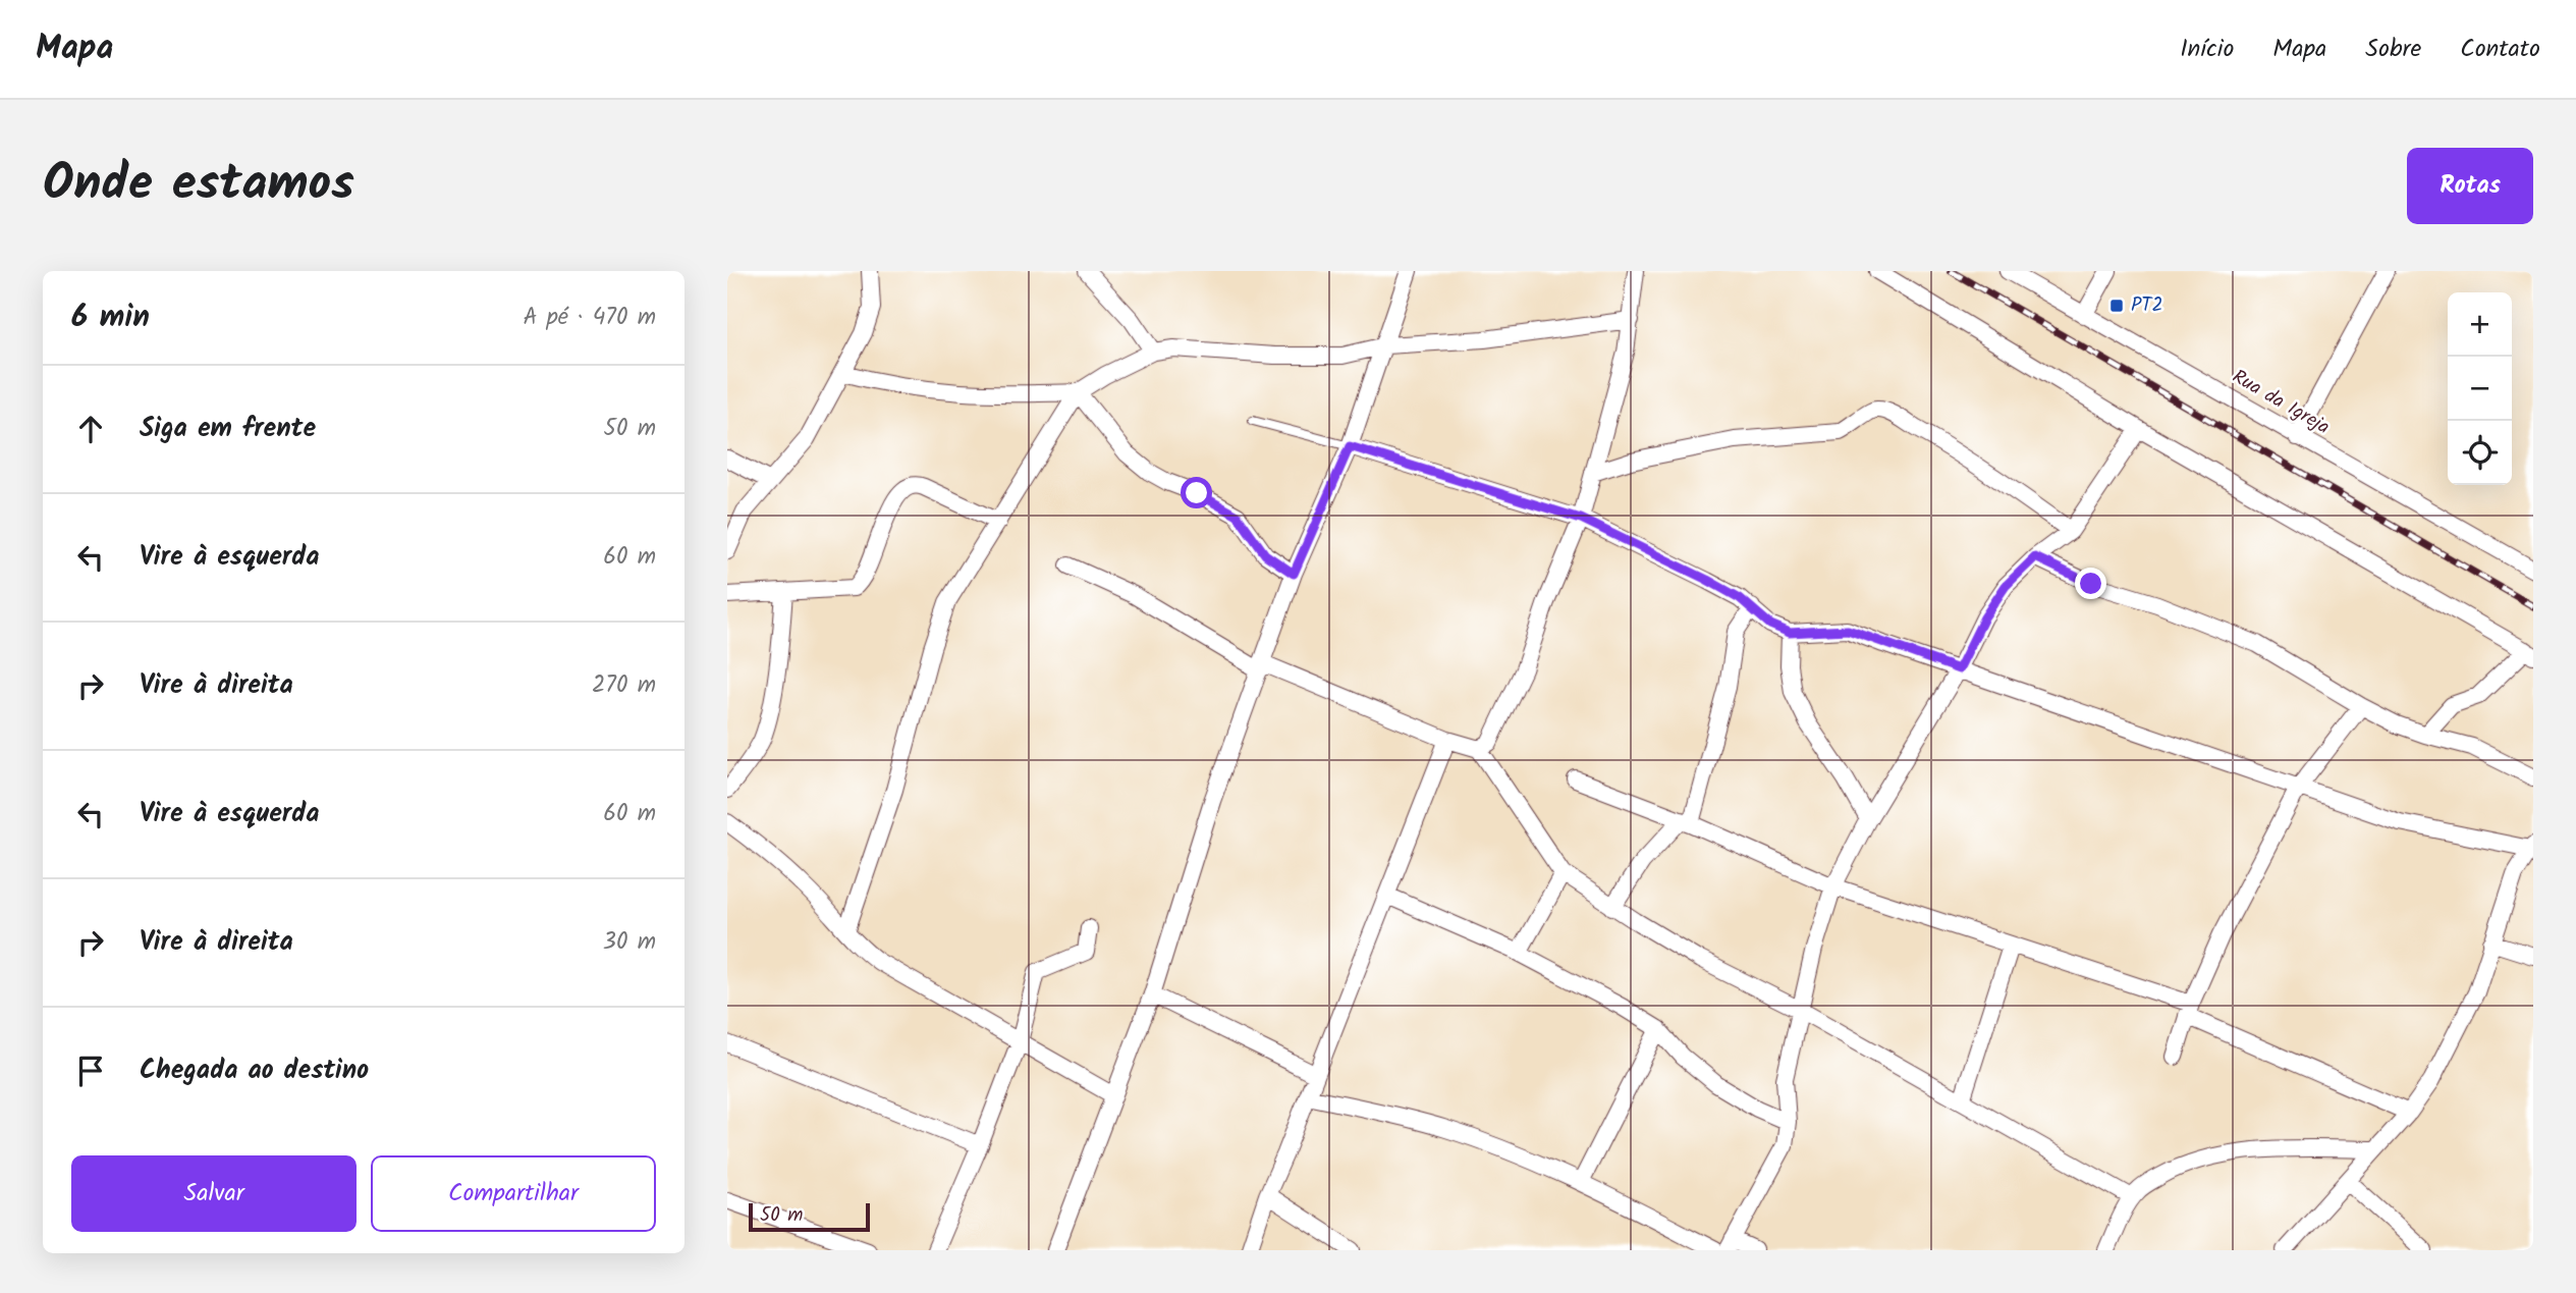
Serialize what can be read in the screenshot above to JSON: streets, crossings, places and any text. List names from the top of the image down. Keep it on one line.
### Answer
{"streets":{"street":["Rua da Igreja"]},"places":{"transit":["PT2"]},"scale_bar":"50 m","page":{"header":"Mapa","nav":["Início","Mapa","Sobre","Contato"],"title":"Onde estamos","buttons":["Rotas",["Salvar","Compartilhar"]],"heading":["6 min","A pé · 470 m"],"map_buttons":["+","−"],"list":[["Siga em frente","50 m"],["Vire à esquerda","60 m"],["Vire à direita","270 m"],["Vire à esquerda","60 m"],["Vire à direita","30 m"],"Chegada ao destino"],"scale":"50 m"}}
